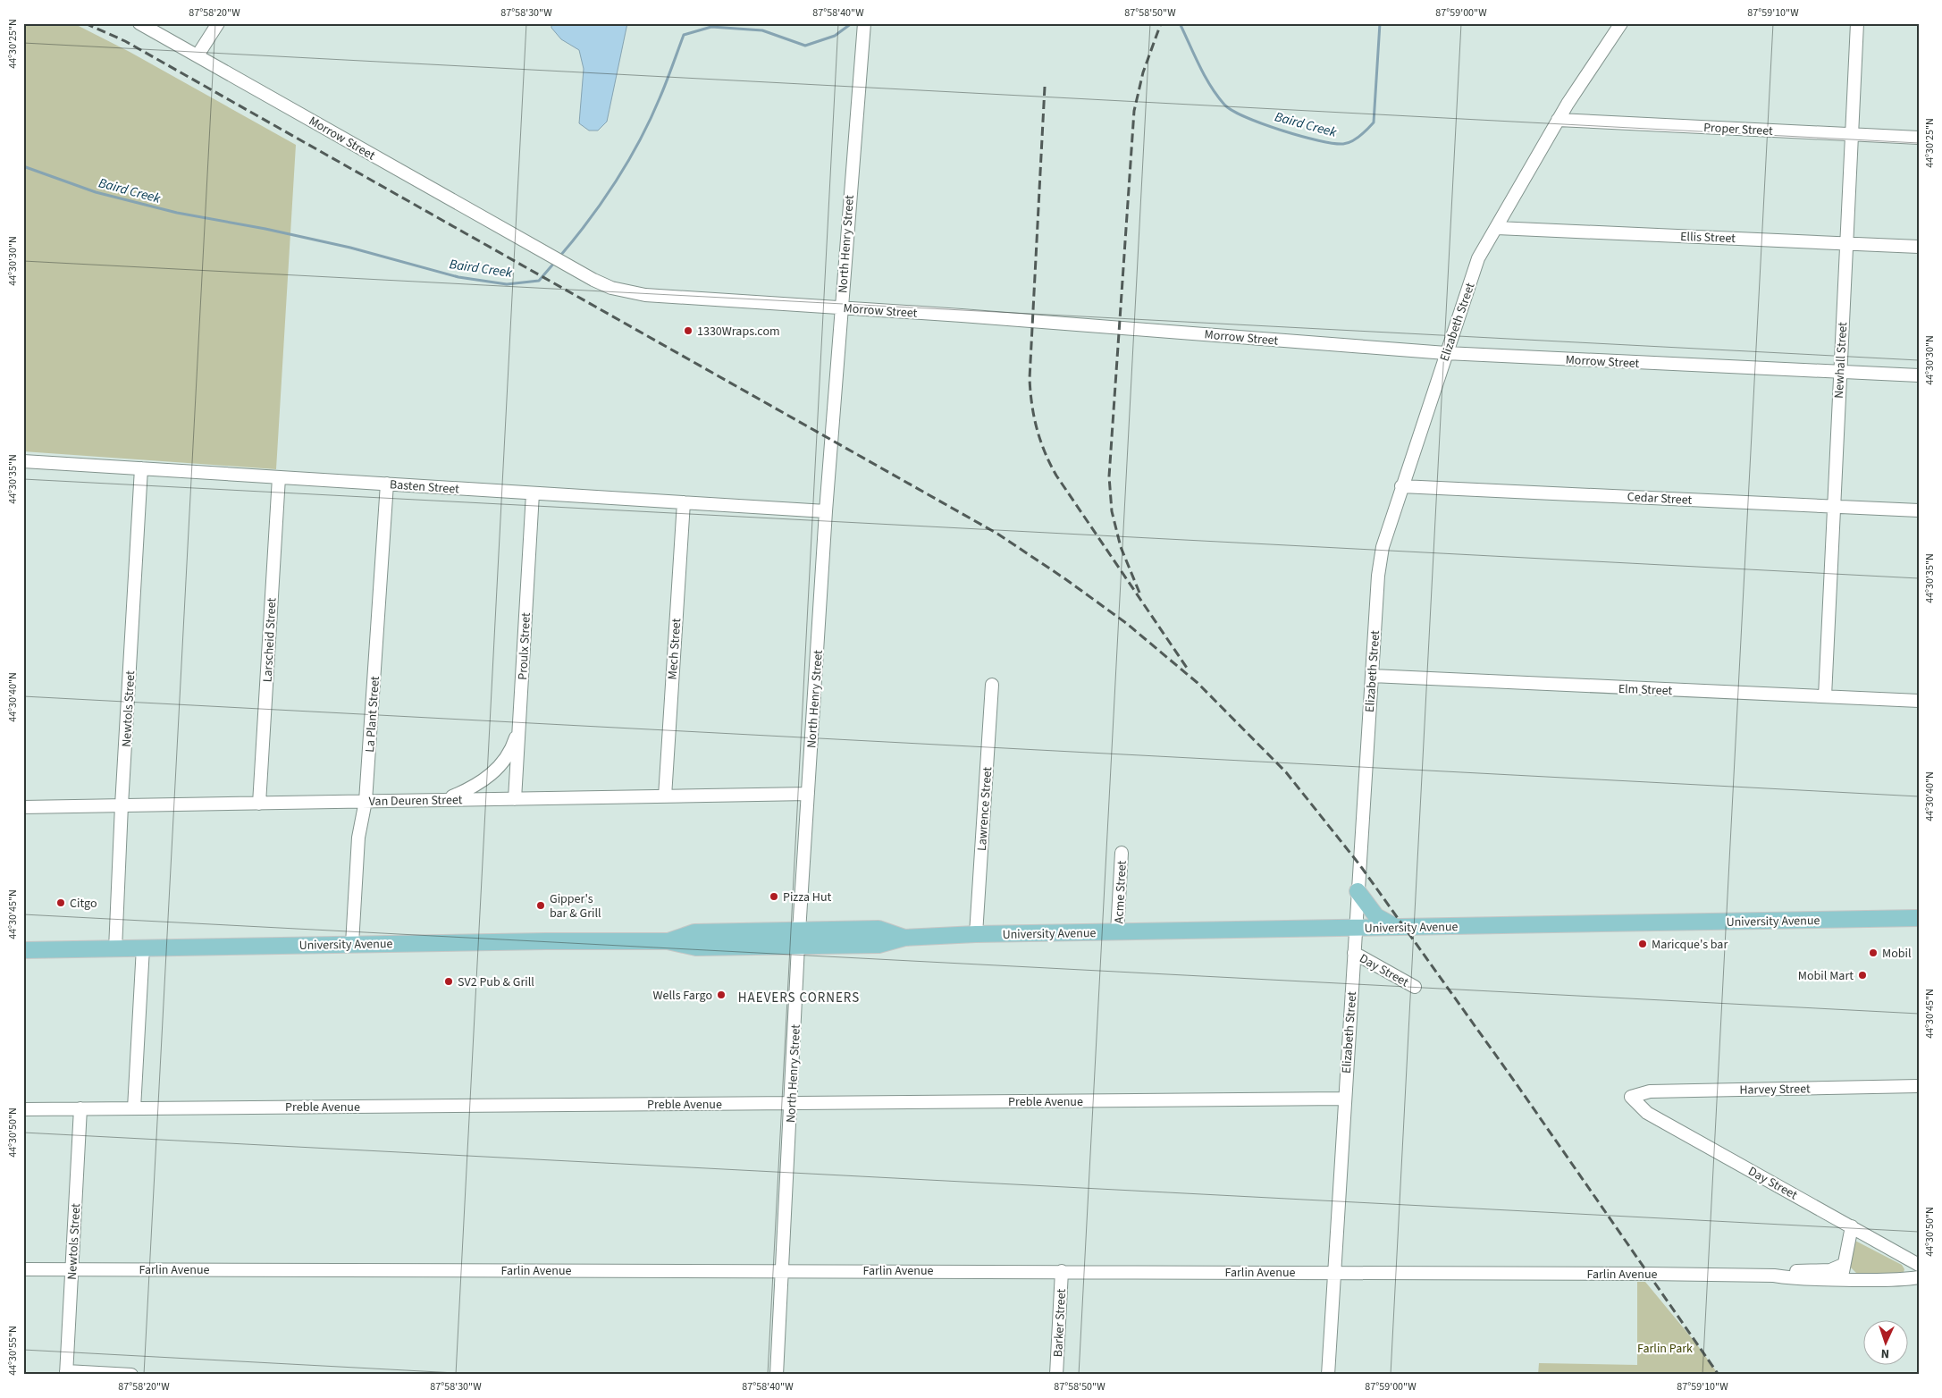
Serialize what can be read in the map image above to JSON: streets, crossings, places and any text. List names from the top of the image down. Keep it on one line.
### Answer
{"streets":{"main road":["University Avenue"],"street":["Proper Street","Morrow Street","Ellis Street","North Henry Street","Elizabeth Street","Newhall Street","Basten Street","Cedar Street","Larscheid Street","Proulx Street","Mech Street","Elm Street","Newtols Street","La Plant Street","Van Deuren Street","Lawrence Street","Acme Street","Day Street","Harvey Street","Preble Avenue","Farlin Avenue","Barker Street"]},"crossings":[["Proper Street","Elizabeth Street"],["Proper Street","Newhall Street"],["Morrow Street","North Henry Street"],["Morrow Street","Elizabeth Street"],["Morrow Street","Newhall Street"],["Ellis Street","Elizabeth Street"],["Ellis Street","Newhall Street"],["North Henry Street","Basten Street"],["North Henry Street","Van Deuren Street"],["North Henry Street","University Avenue"],["North Henry Street","Preble Avenue"],["North Henry Street","Farlin Avenue"],["Elizabeth Street","Cedar Street"],["Elizabeth Street","Elm Street"],["Elizabeth Street","University Avenue"],["Elizabeth Street","Day Street"],["Elizabeth Street","Preble Avenue"],["Elizabeth Street","Farlin Avenue"],["Newhall Street","Cedar Street"],["Newhall Street","Elm Street"],["Basten Street","Larscheid Street"],["Basten Street","Proulx Street"],["Basten Street","Mech Street"],["Basten Street","Newtols Street"],["Basten Street","La Plant Street"],["Larscheid Street","Van Deuren Street"],["Proulx Street","Van Deuren Street"],["Mech Street","Van Deuren Street"],["Newtols Street","Van Deuren Street"],["Newtols Street","University Avenue"],["Newtols Street","Preble Avenue"],["Newtols Street","Farlin Avenue"],["La Plant Street","Van Deuren Street"],["La Plant Street","University Avenue"],["Lawrence Street","University Avenue"],["Acme Street","University Avenue"],["Day Street","Harvey Street"],["Farlin Avenue","Barker Street"]],"districts":["HAEVERS CORNERS"],"water":["Baird Creek"],"parks":["Farlin Park"],"places":["1330Wraps.com","Pizza Hut","Citgo","Gipper's bar & Grill","Maricque's bar","Mobil","Mobil Mart","SV2 Pub & Grill","Wells Fargo"],"north":"bottom","coordinates":["87°58'20\"W","87°58'30\"W","87°58'40\"W","87°58'50\"W","87°59'00\"W","87°59'10\"W","44°30'25\"N","44°30'30\"N","44°30'35\"N","44°30'40\"N","44°30'45\"N","44°30'50\"N","44°30'55\"N"]}
